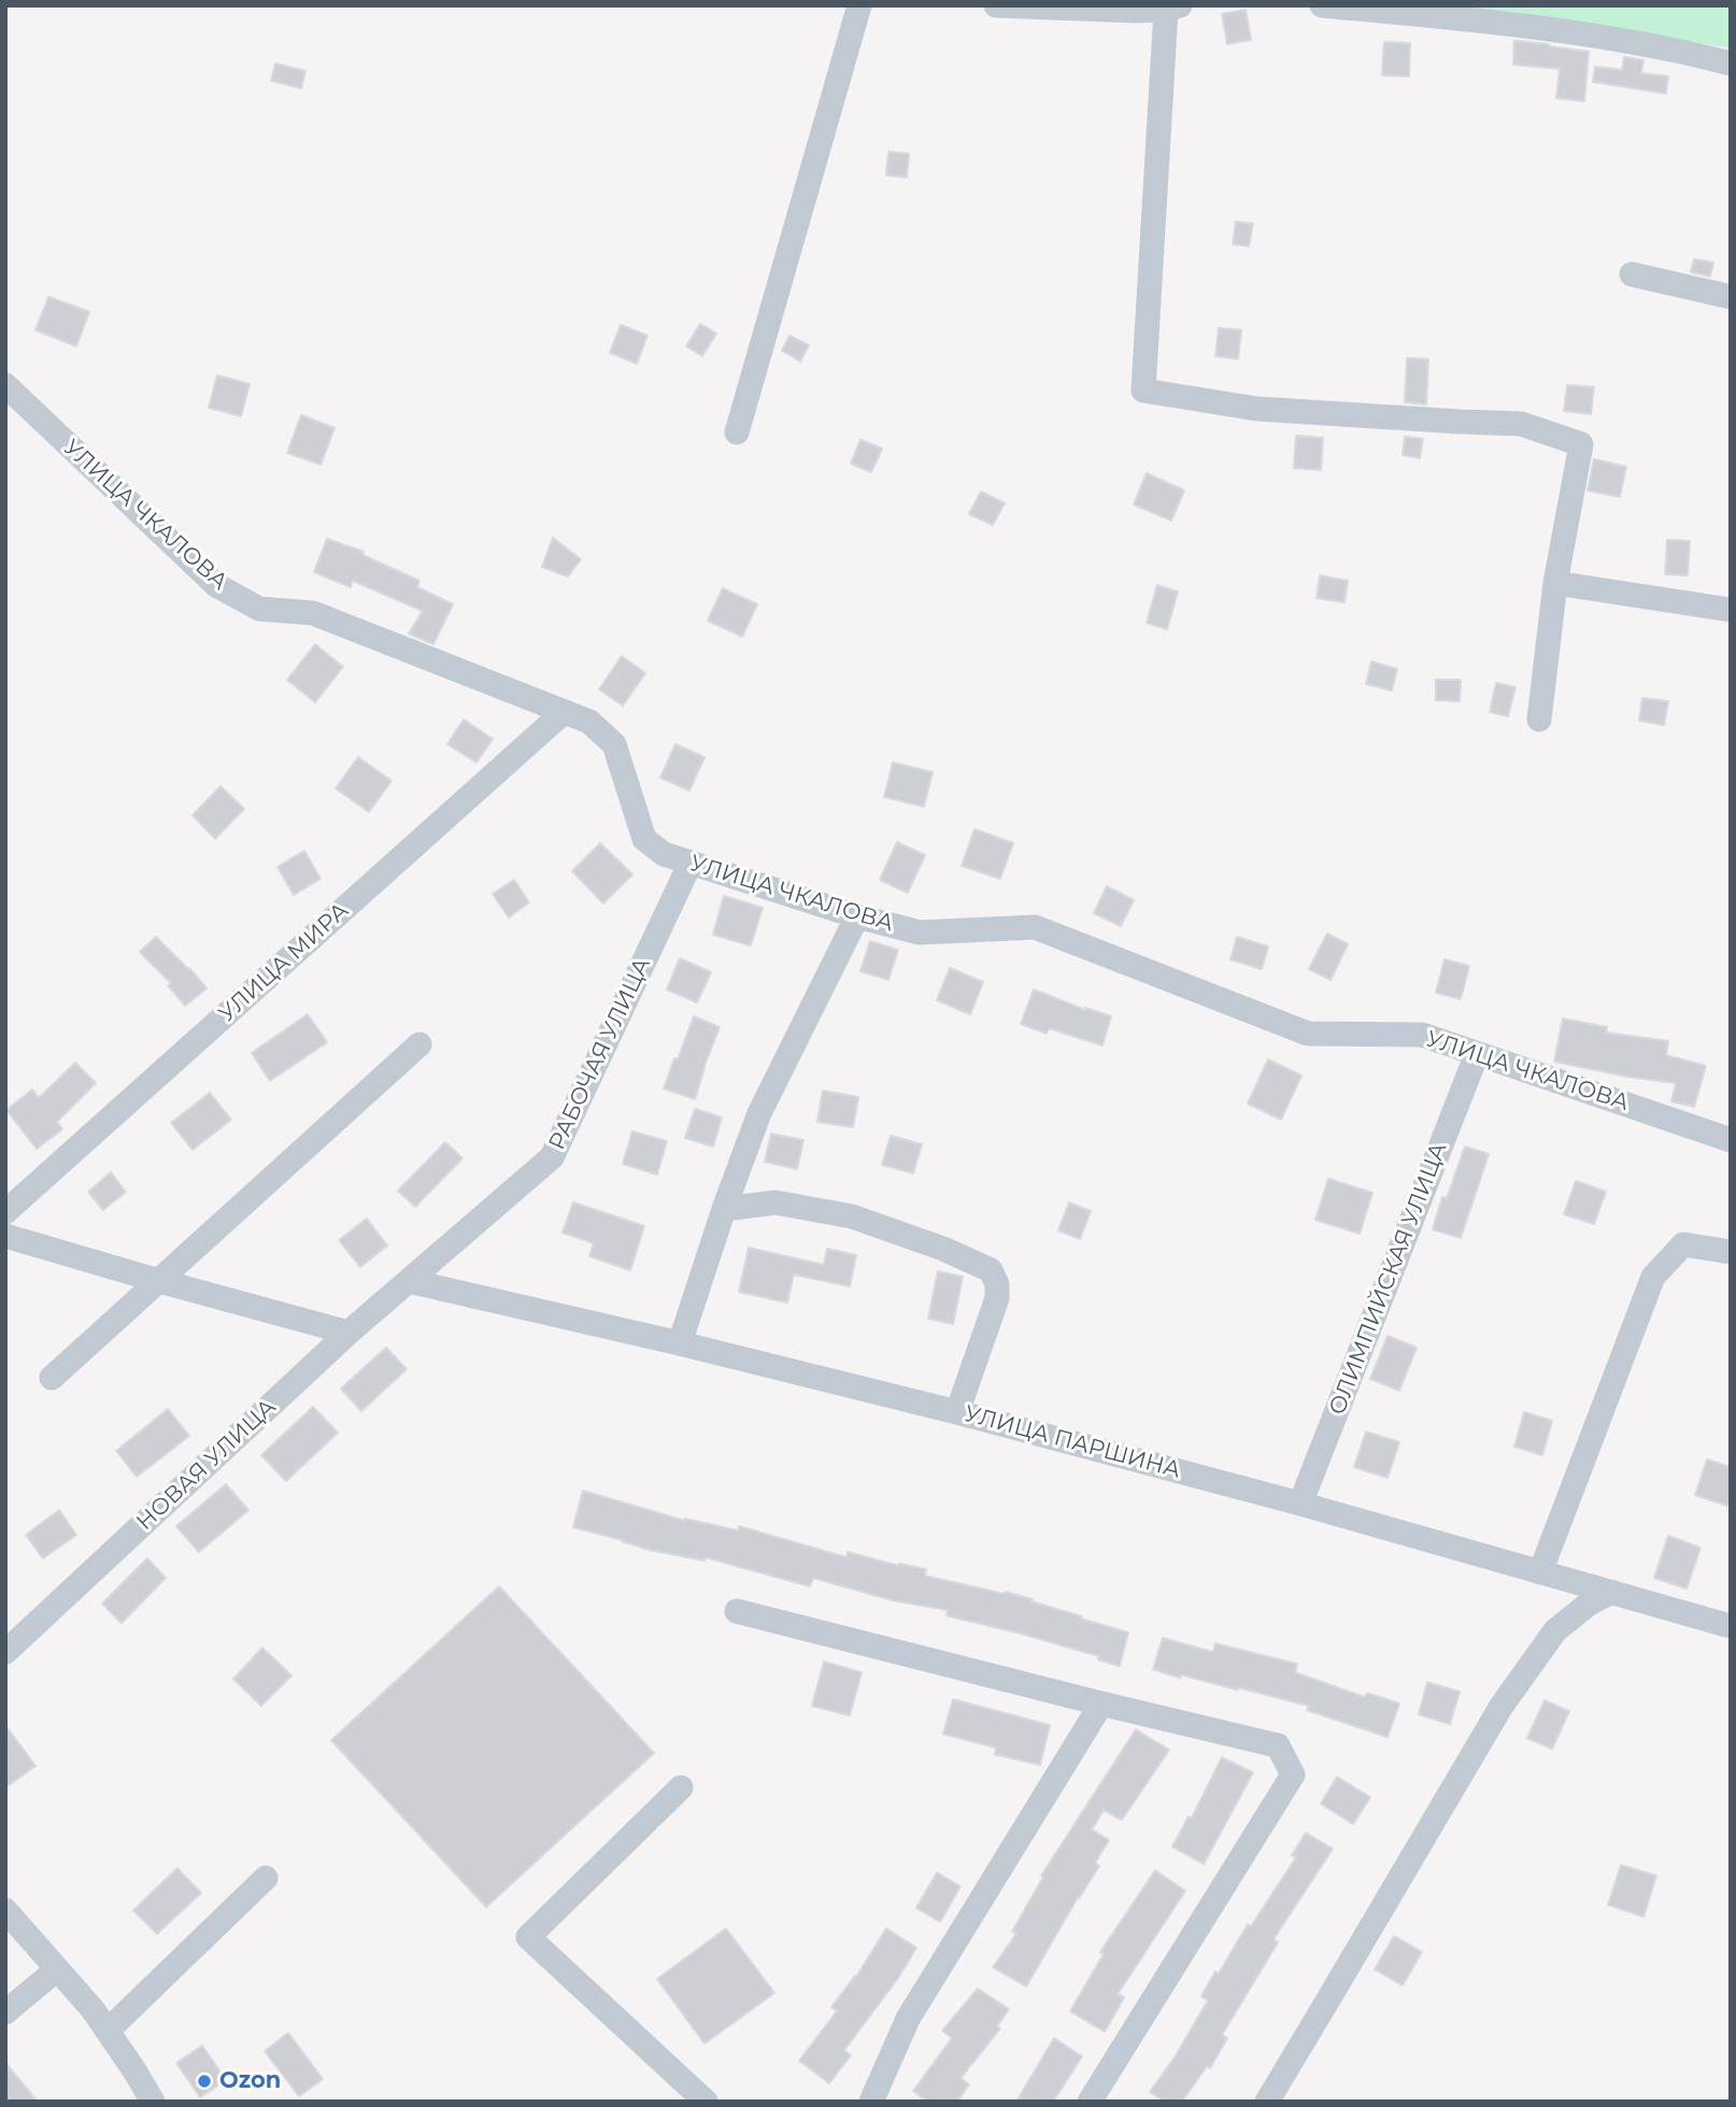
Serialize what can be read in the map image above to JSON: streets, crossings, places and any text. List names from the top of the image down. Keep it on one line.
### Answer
{"streets":{"street":["УЛИЦА ЧКАЛОВА","УЛИЦА МИРА","РАБОЧАЯ УЛИЦА","ОЛИМПИЙСКАЯ УЛИЦА","УЛИЦА ПАРШИНА","НОВАЯ УЛИЦА"]},"crossings":[["УЛИЦА ЧКАЛОВА","УЛИЦА МИРА"],["УЛИЦА ЧКАЛОВА","РАБОЧАЯ УЛИЦА"],["УЛИЦА ЧКАЛОВА","ОЛИМПИЙСКАЯ УЛИЦА"],["РАБОЧАЯ УЛИЦА","УЛИЦА ПАРШИНА"],["РАБОЧАЯ УЛИЦА","НОВАЯ УЛИЦА"],["ОЛИМПИЙСКАЯ УЛИЦА","УЛИЦА ПАРШИНА"],["УЛИЦА ПАРШИНА","НОВАЯ УЛИЦА"]],"places":["Ozon"]}
